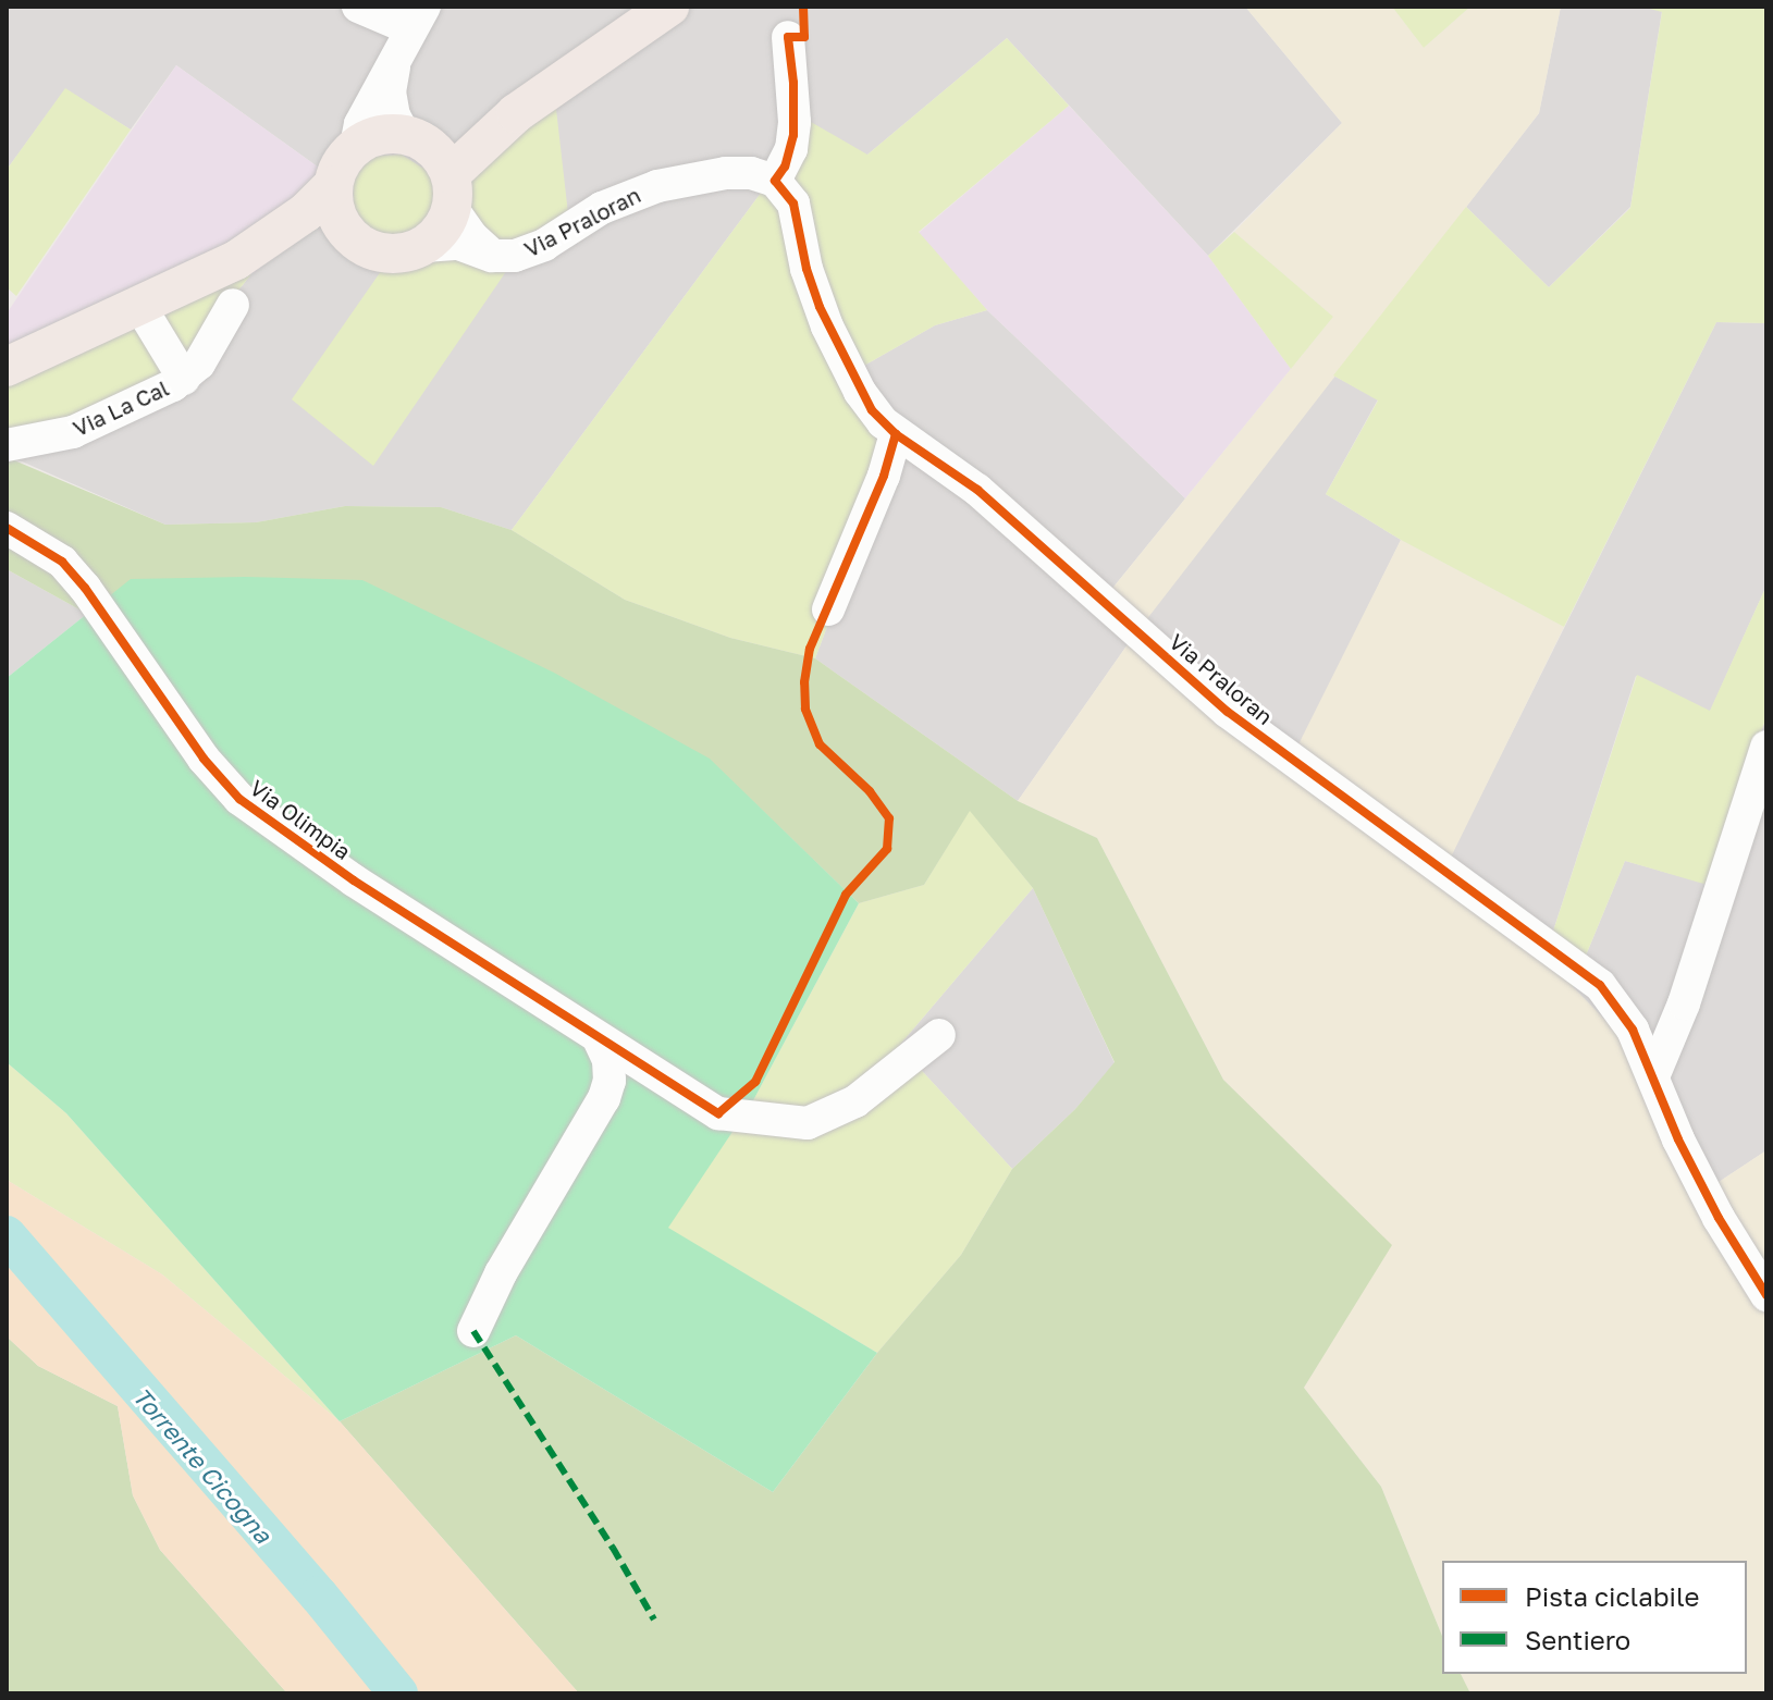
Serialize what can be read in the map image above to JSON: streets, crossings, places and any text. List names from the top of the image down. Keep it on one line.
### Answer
{"streets":{"street":["Via Praloran","Via La Cal","Via Olimpia"]},"water":["Torrente Cicogna"],"legend":["Pista ciclabile","Sentiero"]}
